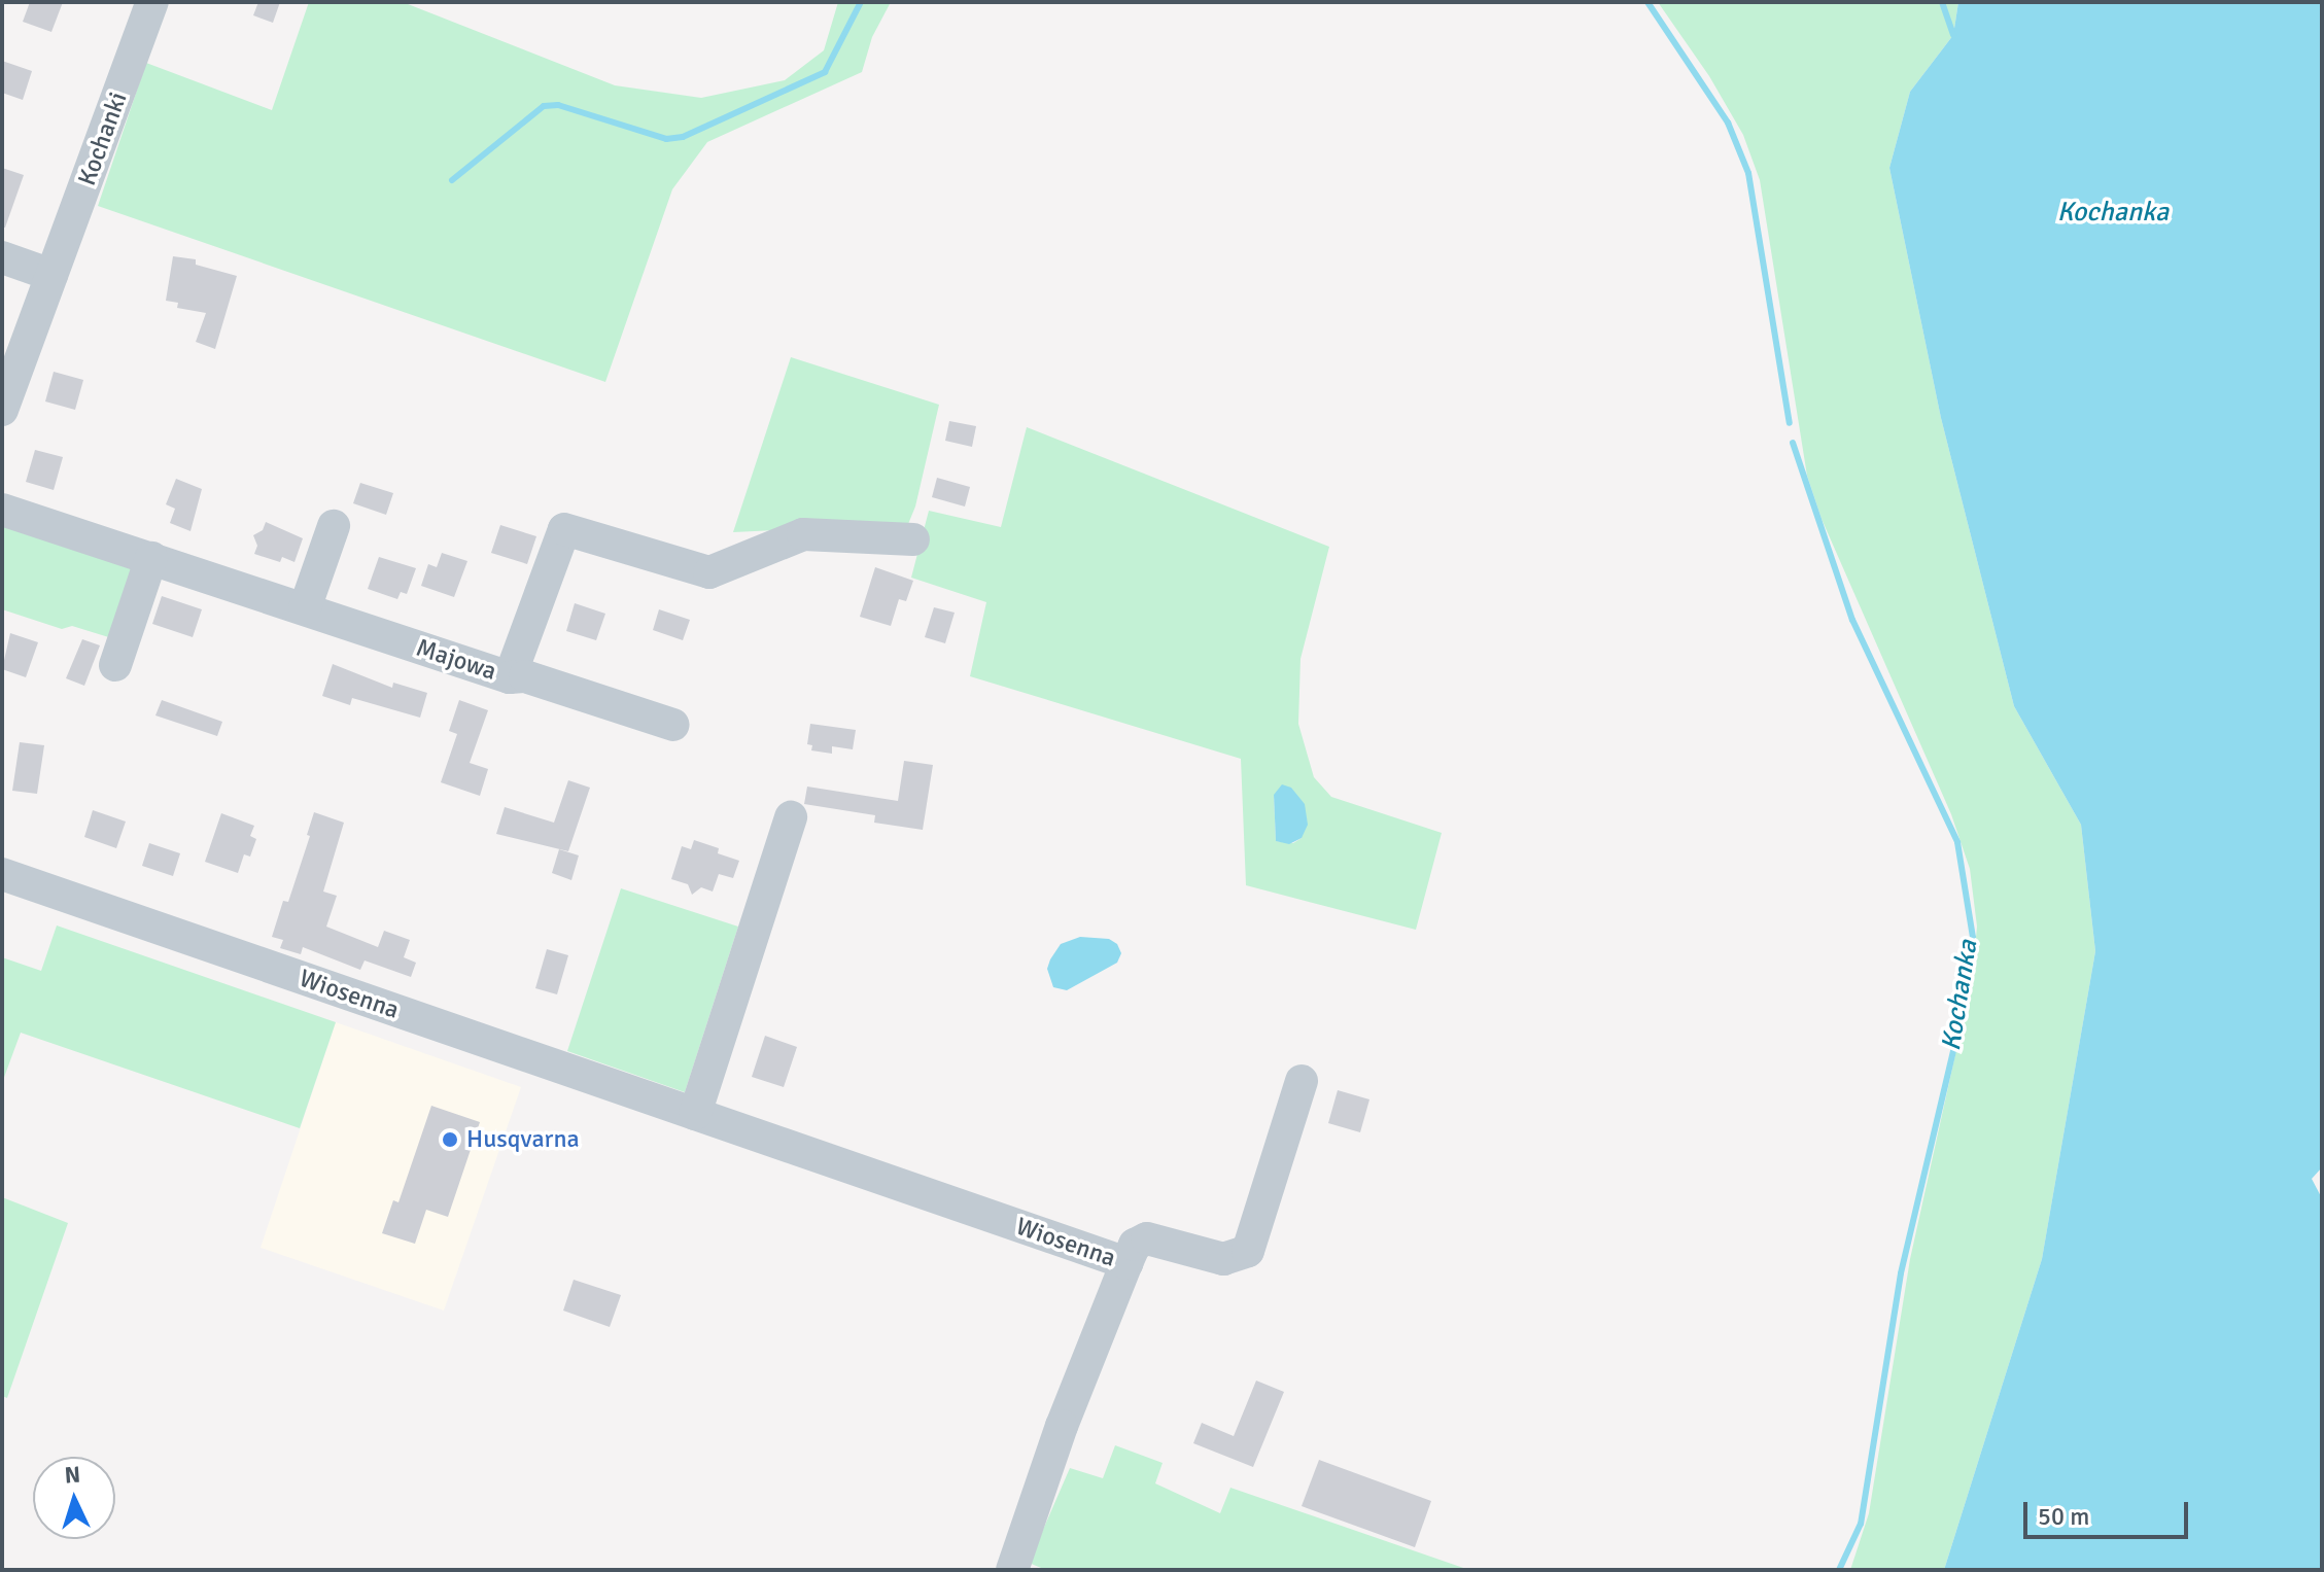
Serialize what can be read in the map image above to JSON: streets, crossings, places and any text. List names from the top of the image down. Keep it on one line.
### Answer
{"streets":{"street":["Kochanki","Majowa","Wiosenna"]},"water":["Kochanka"],"places":["Husqvarna"],"scale_bar":"50 m","north":"top"}
